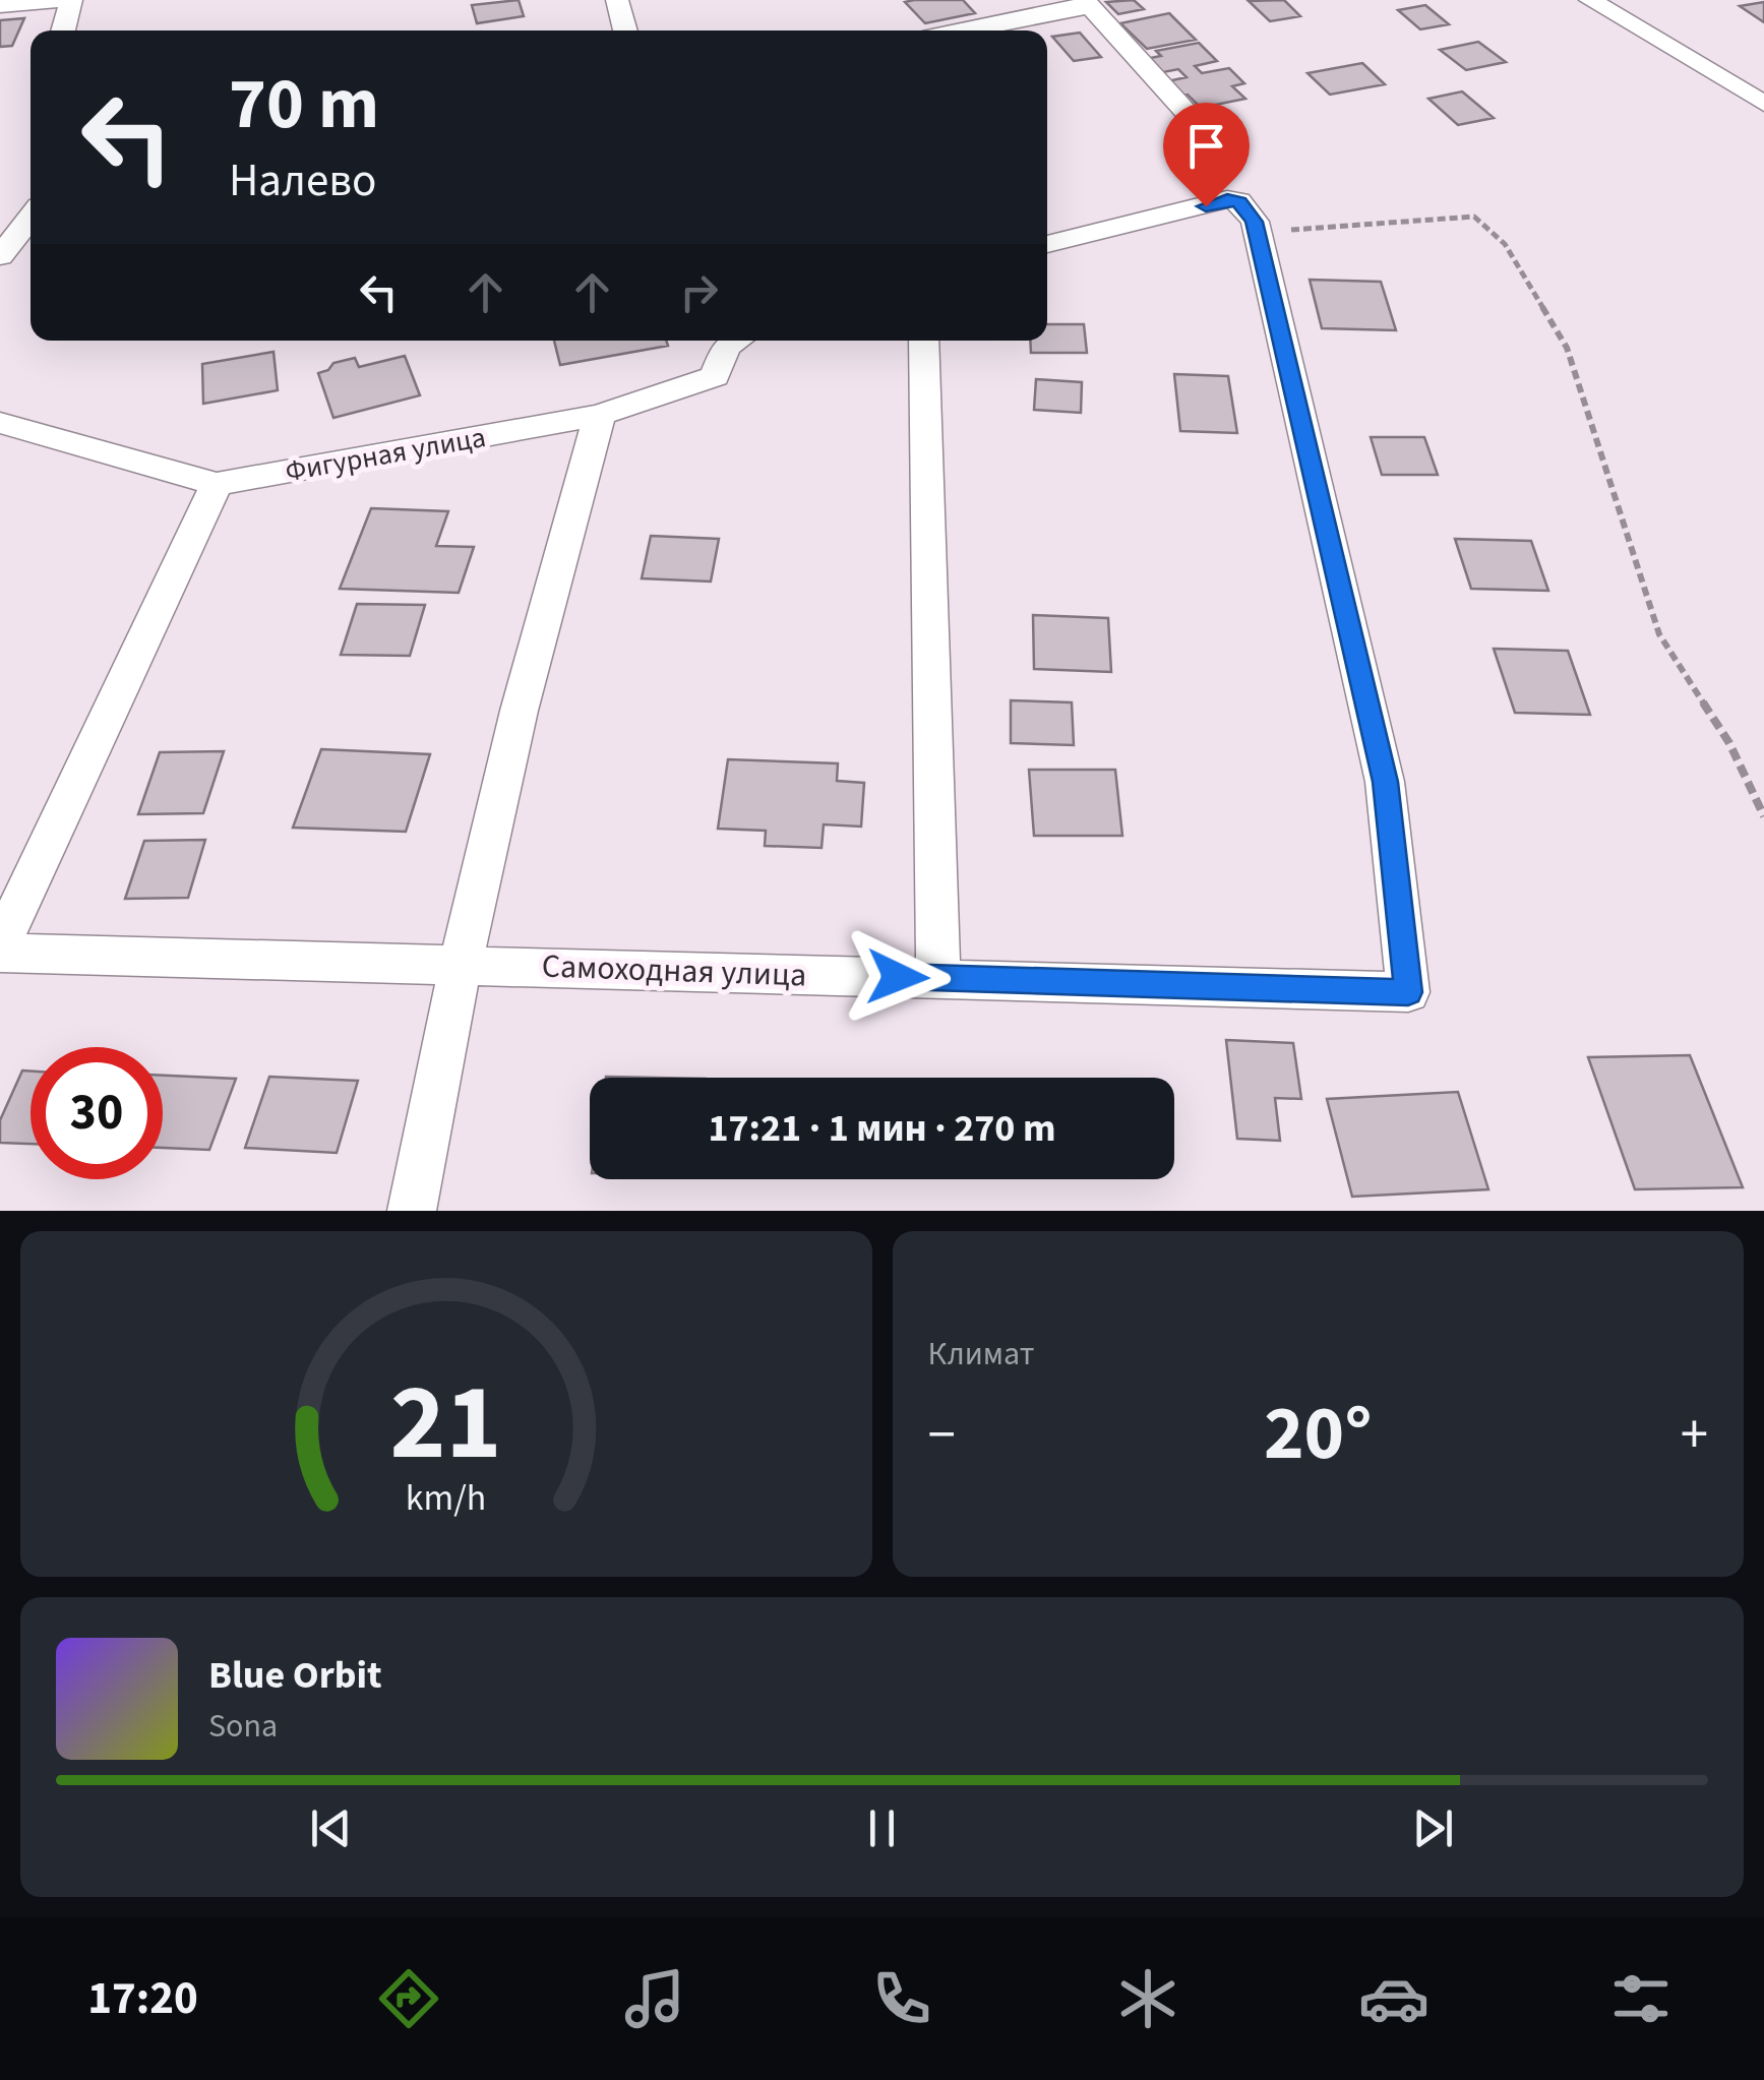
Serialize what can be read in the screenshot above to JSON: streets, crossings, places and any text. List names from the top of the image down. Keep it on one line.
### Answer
{"streets":{"street":["Фигурная улица","Самоходная улица"]},"page":{"turn":["70 m","Налево"],"limit":"30","trip":"17:21 · 1 мин · 270 m","tile":"Климат","heat":["−","20°","+"],"song":["Blue Orbit","Sona"],"tabs":"17:20","gauge":["21","km/h"]}}
